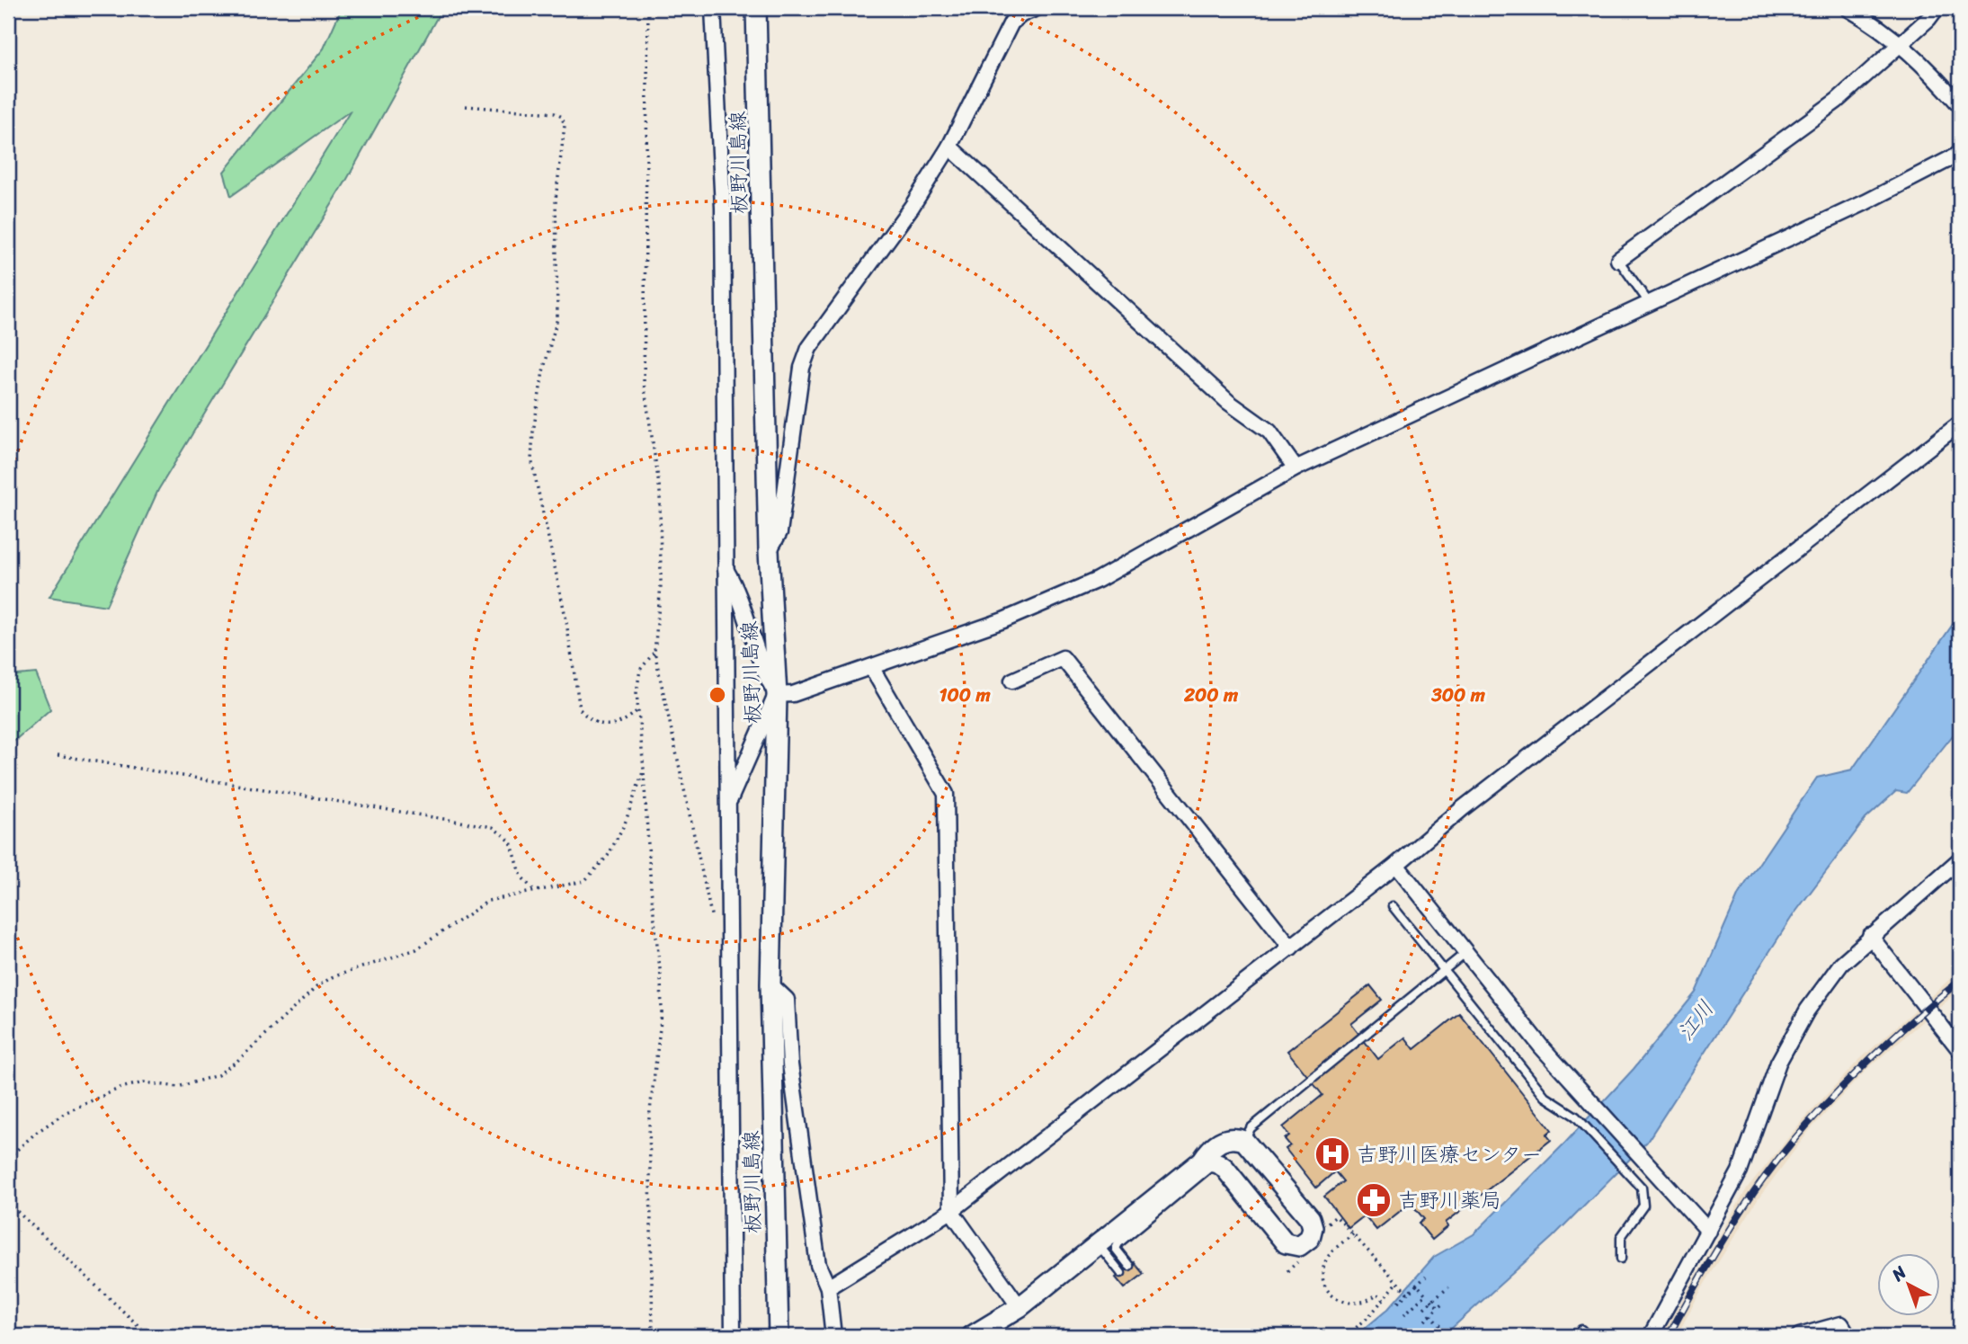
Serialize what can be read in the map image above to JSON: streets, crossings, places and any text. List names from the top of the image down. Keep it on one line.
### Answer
{"streets":{"main road":["板野川島線"]},"water":["江川"],"places":{"hospital":["吉野川医療センター"],"pharmacy":["吉野川薬局"]},"north":"top left","rings":["100 m","200 m","300 m"]}
